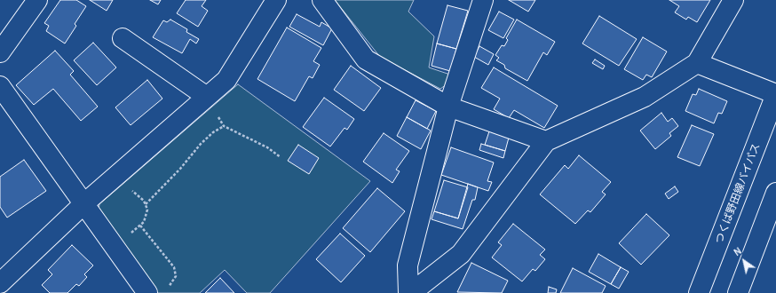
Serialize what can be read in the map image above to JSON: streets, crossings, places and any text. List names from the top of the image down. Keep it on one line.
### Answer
{"streets":{"street":["つくば野田線バイパス"]},"north":"top left"}
